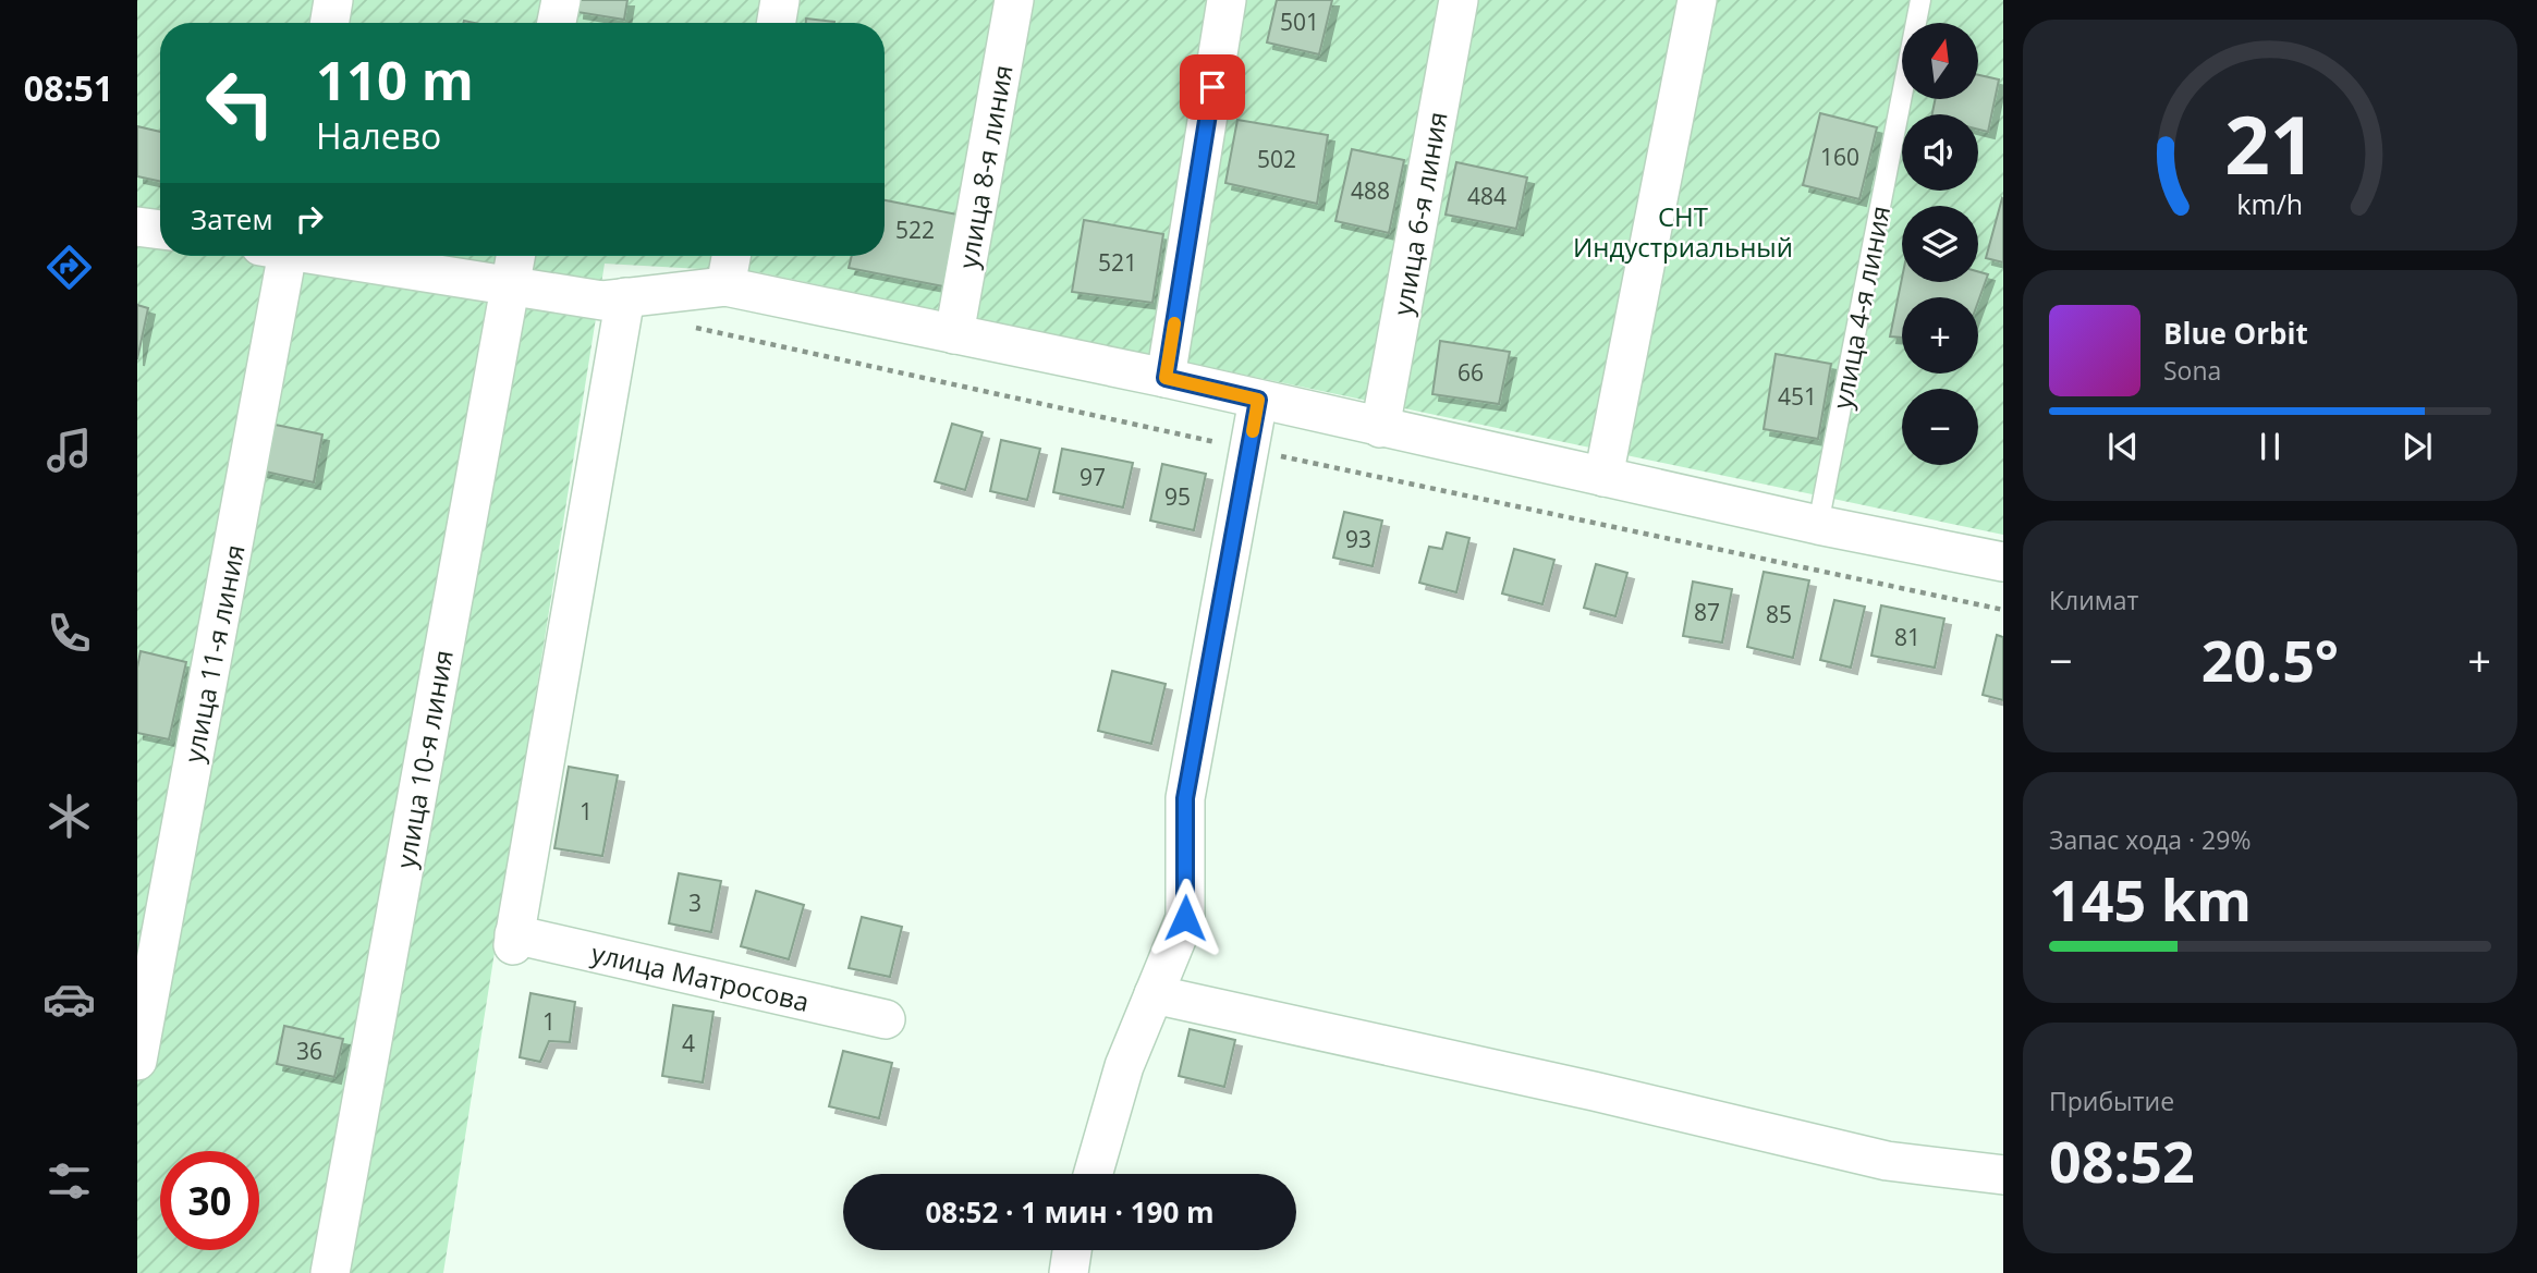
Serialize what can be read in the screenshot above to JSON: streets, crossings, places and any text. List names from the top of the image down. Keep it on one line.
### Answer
{"streets":{"street":["улица 8-я линия","улица 6-я линия","улица 11-я линия","улица 10-я линия","улица Матросова"],"lane":["улица 4-я линия"]},"parks":["СНТ Индустриальный"],"house_numbers":["501","160","502","488","484","522","521","66","451","97","95","93","87","85","81","1","3","1","4","36"],"north":"top","page":{"tabs":"08:51","map_buttons":["+","−"],"turn":["110 m","Налево"],"then":"Затем","song":["Blue Orbit","Sona"],"tile":["Климат",["Запас хода · 29%","145 km"],["Прибытие","08:52"]],"heat":["−","20.5°","+"],"limit":"30","trip":"08:52 · 1 мин · 190 m","gauge":["21","km/h"]}}
